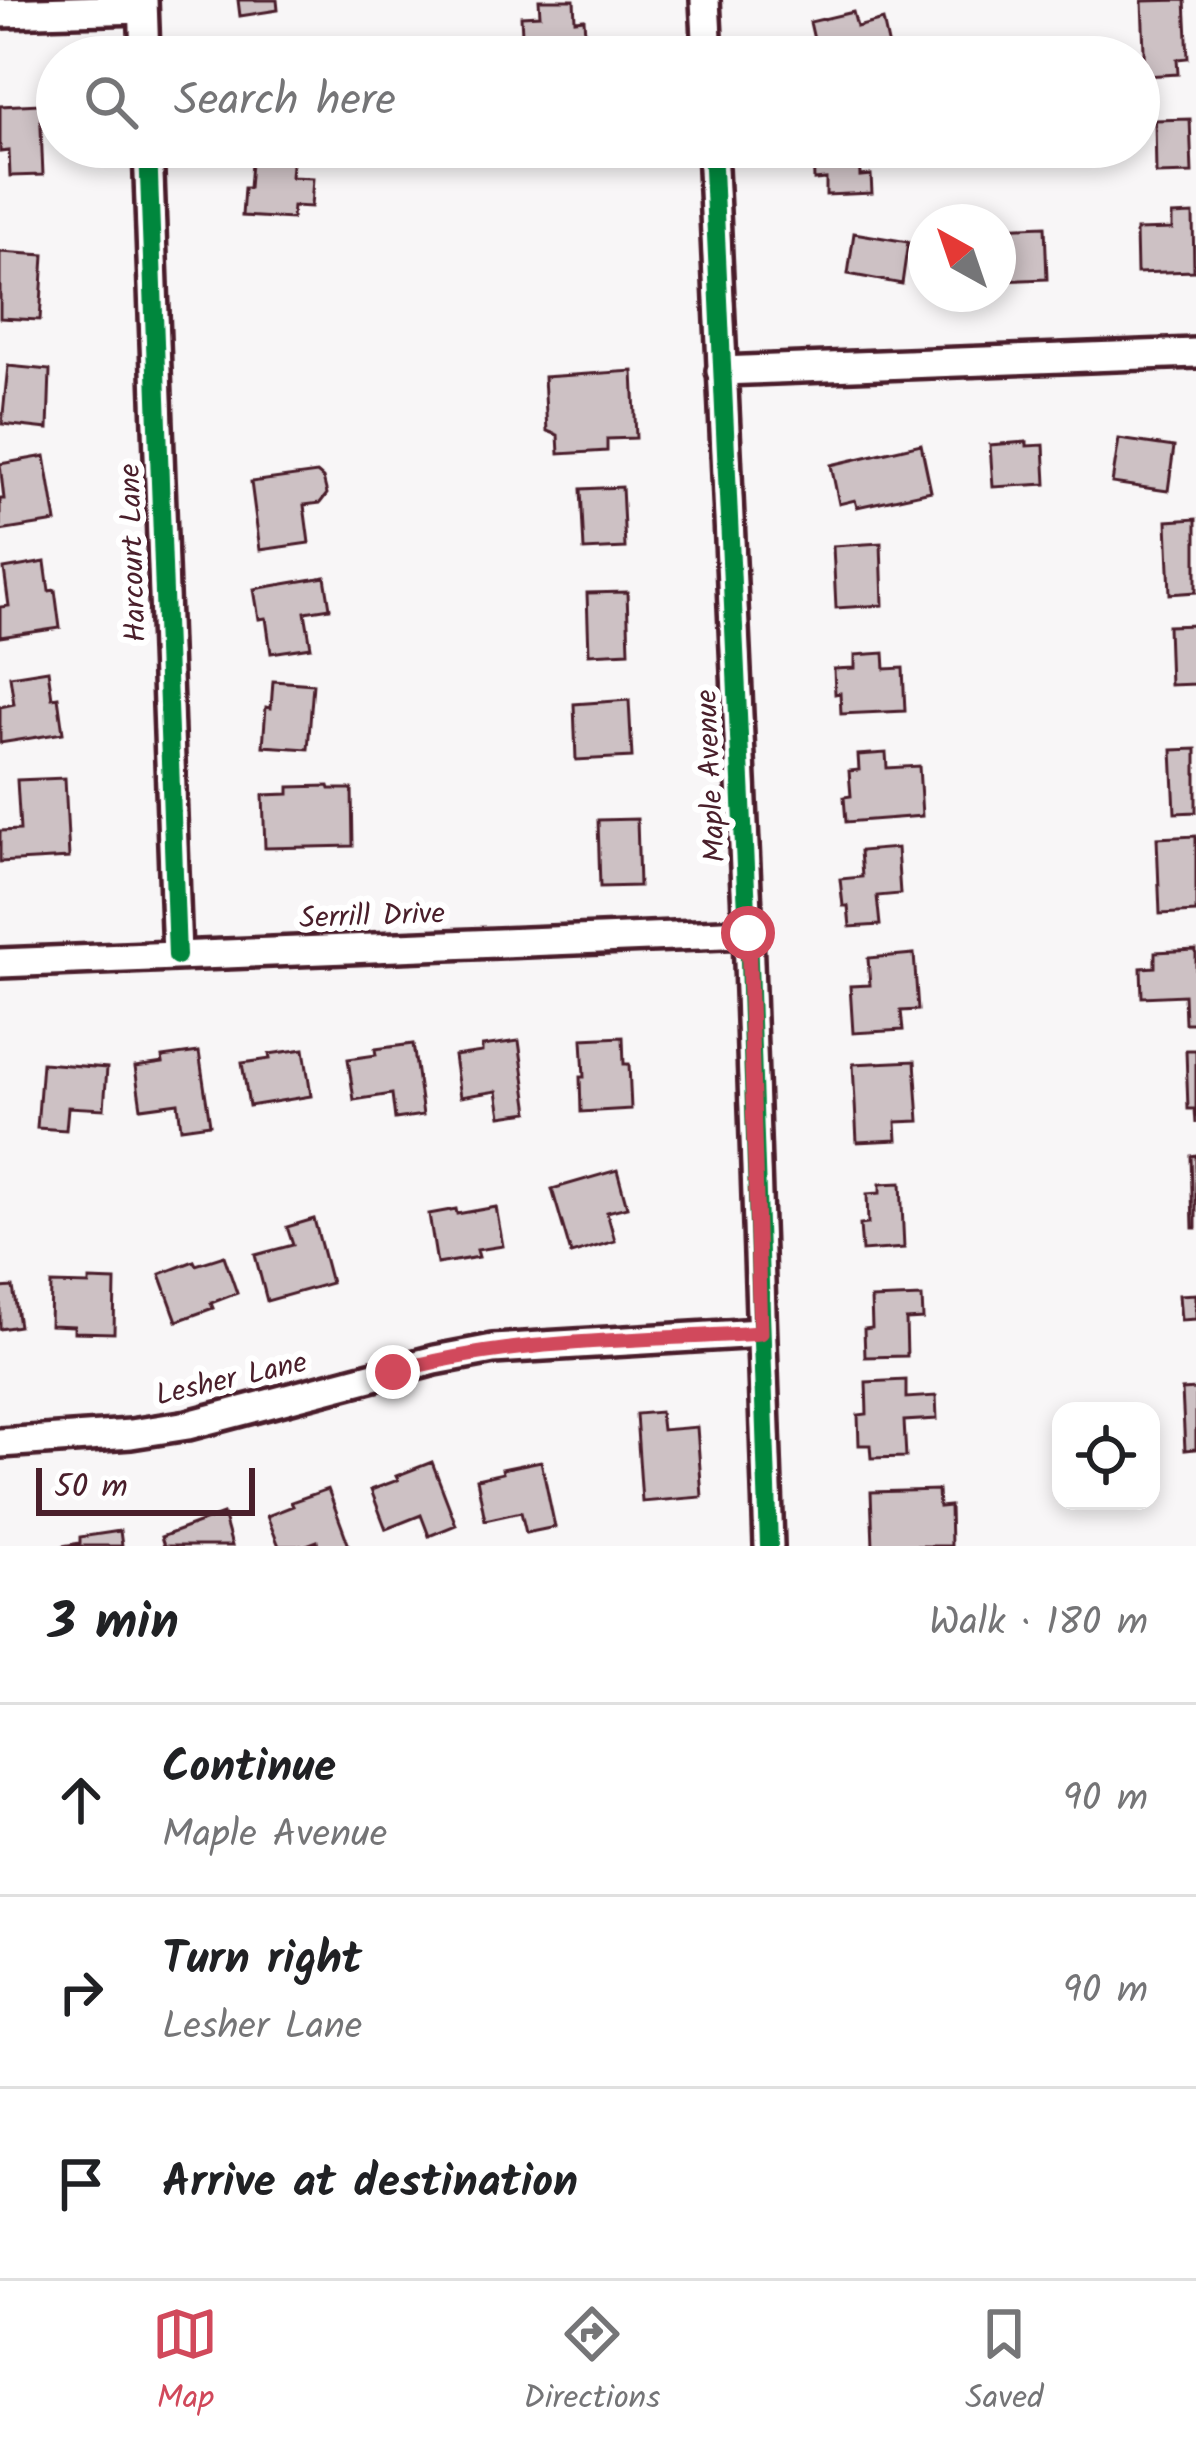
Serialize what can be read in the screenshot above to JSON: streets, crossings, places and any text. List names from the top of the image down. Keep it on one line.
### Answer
{"streets":{"street":["Harcourt Lane","Maple Avenue","Serrill Drive","Lesher Lane"]},"crossings":[["Harcourt Lane","Serrill Drive"],["Maple Avenue","Serrill Drive"],["Maple Avenue","Lesher Lane"]],"scale_bar":"50 m","north":"top left","page":{"search":"Search here","scale":"50 m","heading":["3 min","Walk · 180 m"],"list":[["Continue","Maple Avenue","90 m"],["Turn right","Lesher Lane","90 m"],"Arrive at destination"],"nav":["Map","Directions","Saved"]}}
